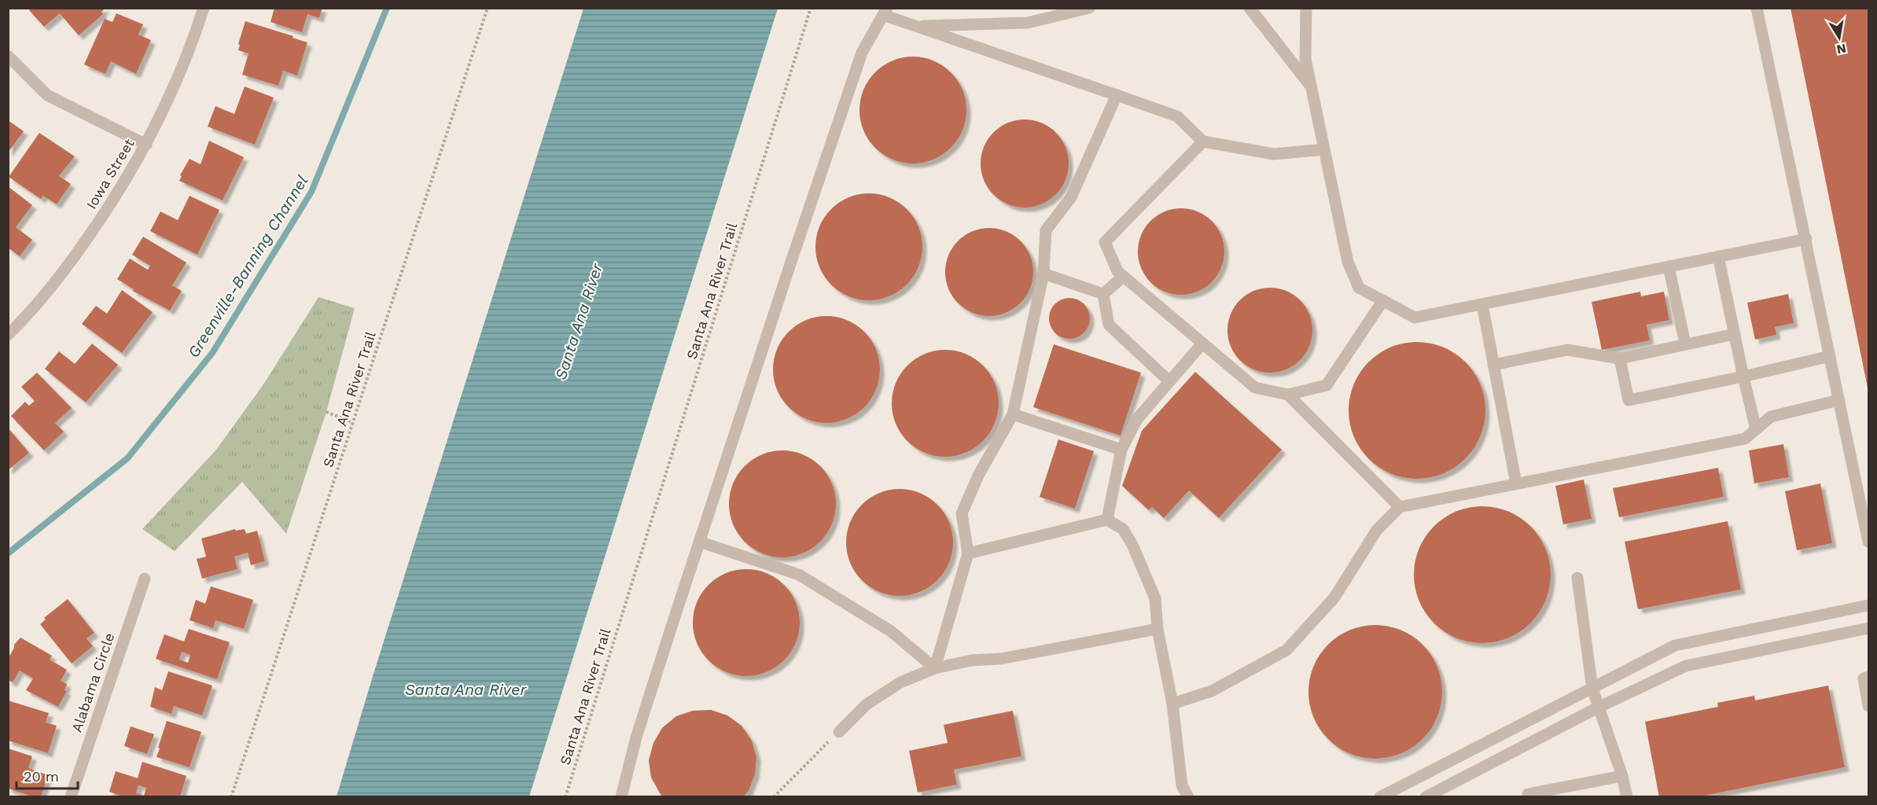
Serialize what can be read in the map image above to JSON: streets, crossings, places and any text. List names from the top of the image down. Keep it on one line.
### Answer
{"streets":{"street":["Iowa Street","Alabama Circle"],"path":["Santa Ana River Trail"]},"water":["Greenville-Banning Channel","Santa Ana River"],"scale_bar":"20 m","north":"bottom"}
